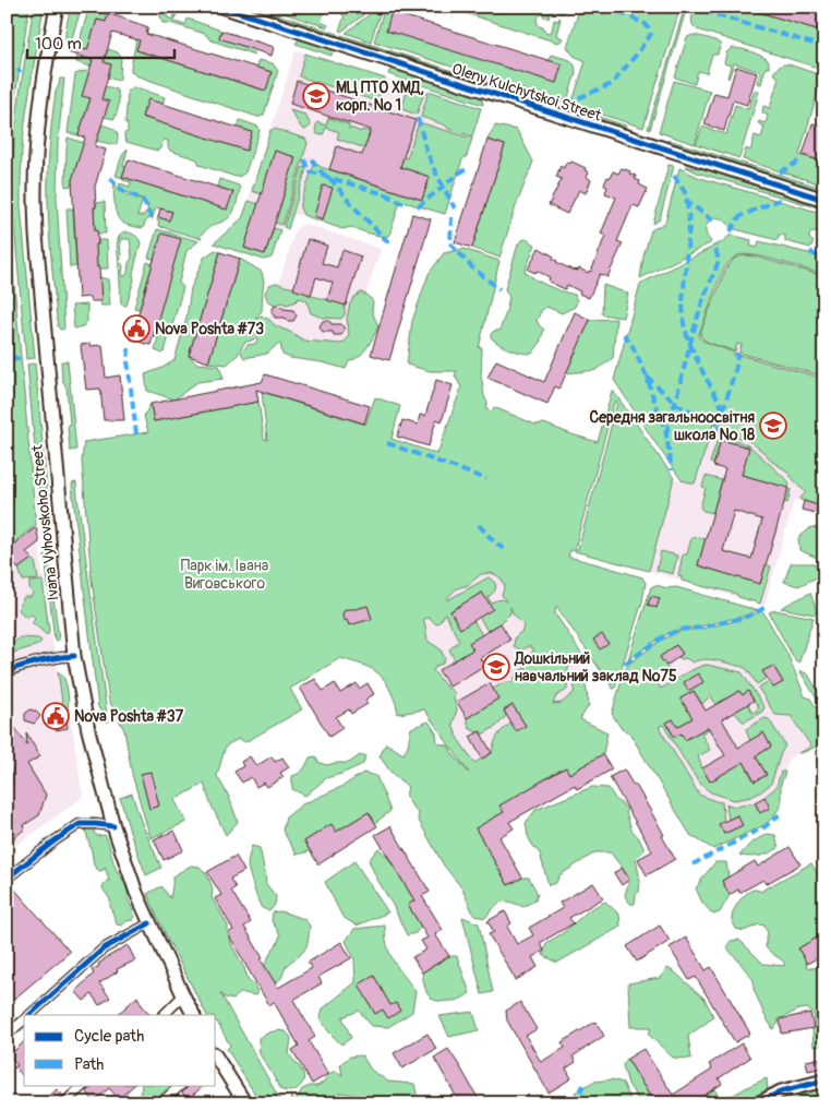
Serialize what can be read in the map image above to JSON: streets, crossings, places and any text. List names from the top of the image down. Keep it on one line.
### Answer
{"streets":{"main road":["Oleny Kulchytskoi Street","Ivana Vyhovskoho Street"]},"parks":["Парк ім. Івана Виговського"],"places":{"school or university":["МЦ ПТО ХМД, корп. № 1","Середня загальноосвітня школа № 18","Дошкільний навчальний заклад №75"],"public building":["Nova Poshta #73","Nova Poshta #37"]},"legend":["Cycle path","Path"],"scale_bar":"100 m"}
